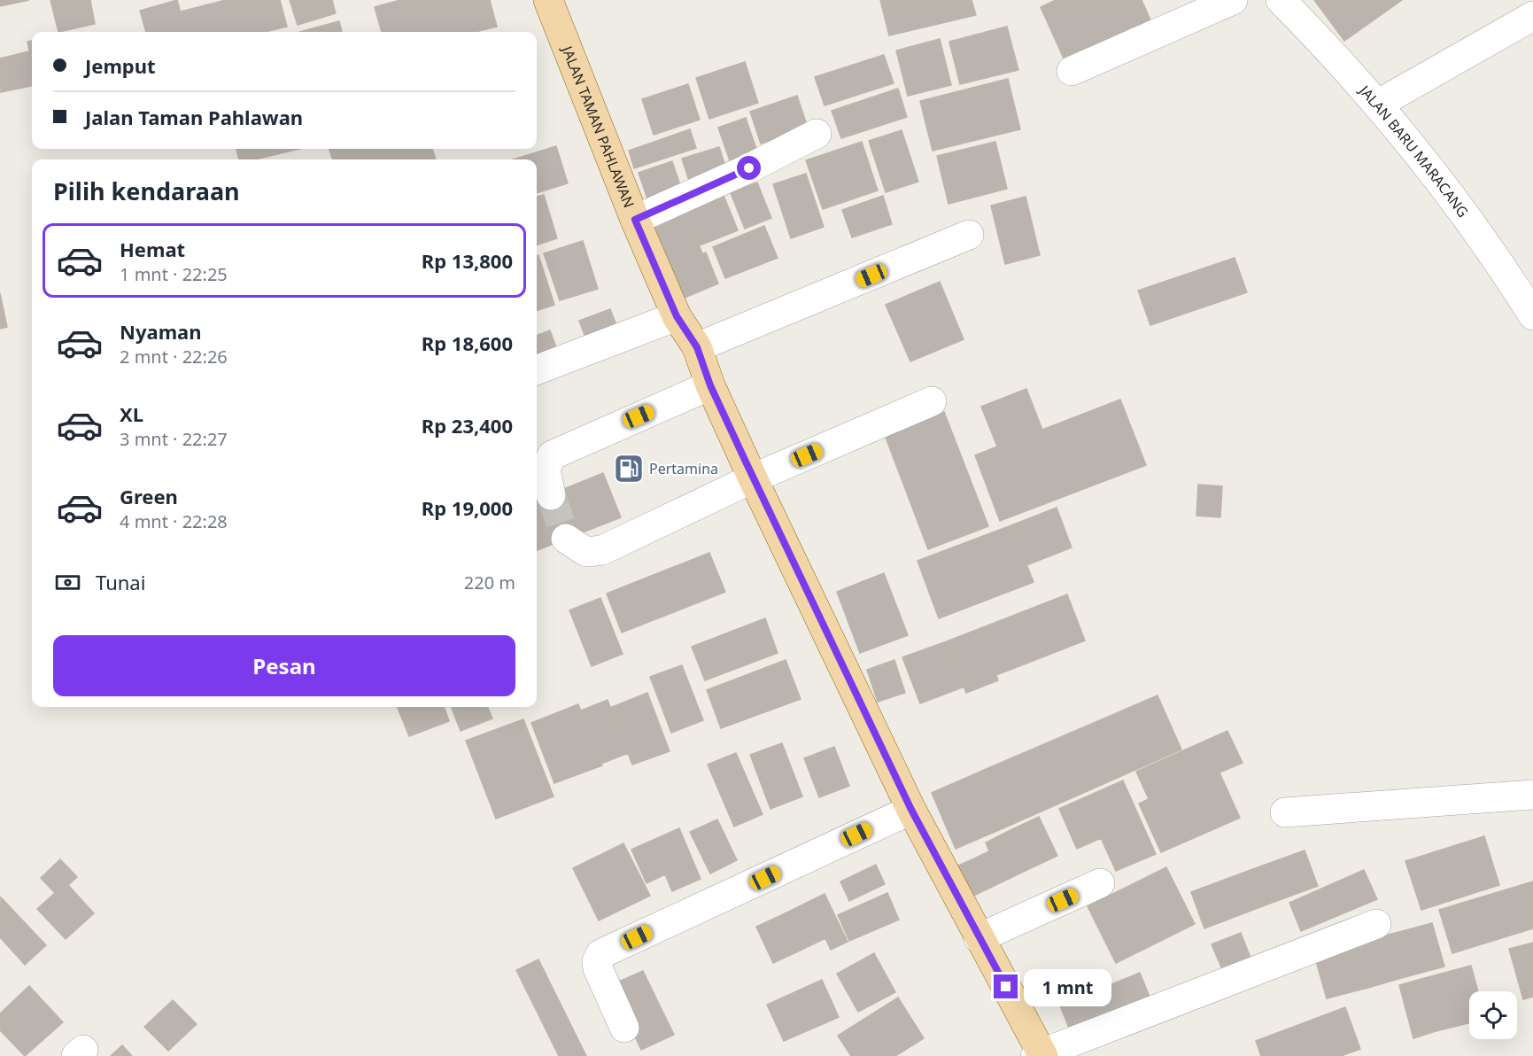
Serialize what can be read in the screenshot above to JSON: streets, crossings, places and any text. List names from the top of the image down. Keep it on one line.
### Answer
{"streets":{"main road":["JALAN TAMAN PAHLAWAN"],"street":["JALAN BARU MARACANG"]},"places":{"fuel station":["Pertamina"]},"page":{"banner":["Jemput","Jalan Taman Pahlawan"],"heading":"Pilih kendaraan","list":[{"name":"Hemat","note":"1 mnt · 22:25","value":"Rp 13,800"},{"name":"Nyaman","note":"2 mnt · 22:26","value":"Rp 18,600"},{"name":"XL","note":"3 mnt · 22:27","value":"Rp 23,400"},{"name":"Green","note":"4 mnt · 22:28","value":"Rp 19,000"}],"pay":["Tunai","220 m"],"buttons":"Pesan","bubble":"1 mnt"}}
